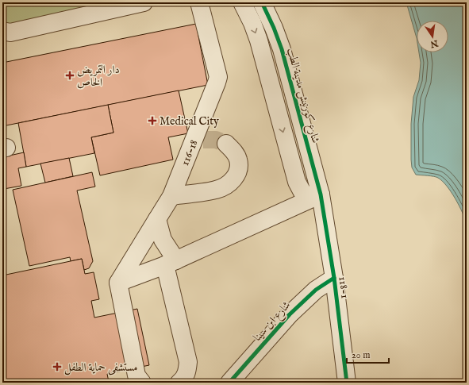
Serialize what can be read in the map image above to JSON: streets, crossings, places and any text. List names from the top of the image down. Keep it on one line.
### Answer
{"streets":{"street":["شارع كورنيش مدينة الطب","116-18","118-1","شارع ابن سينا"]},"crossings":[["شارع كورنيش مدينة الطب","118-1"],["118-1","شارع ابن سينا"]],"places":{"health":["دار التمريض الخاص","Medical City","مستشفى حماية الطفل"]},"scale_bar":"20 m","north":"bottom"}
